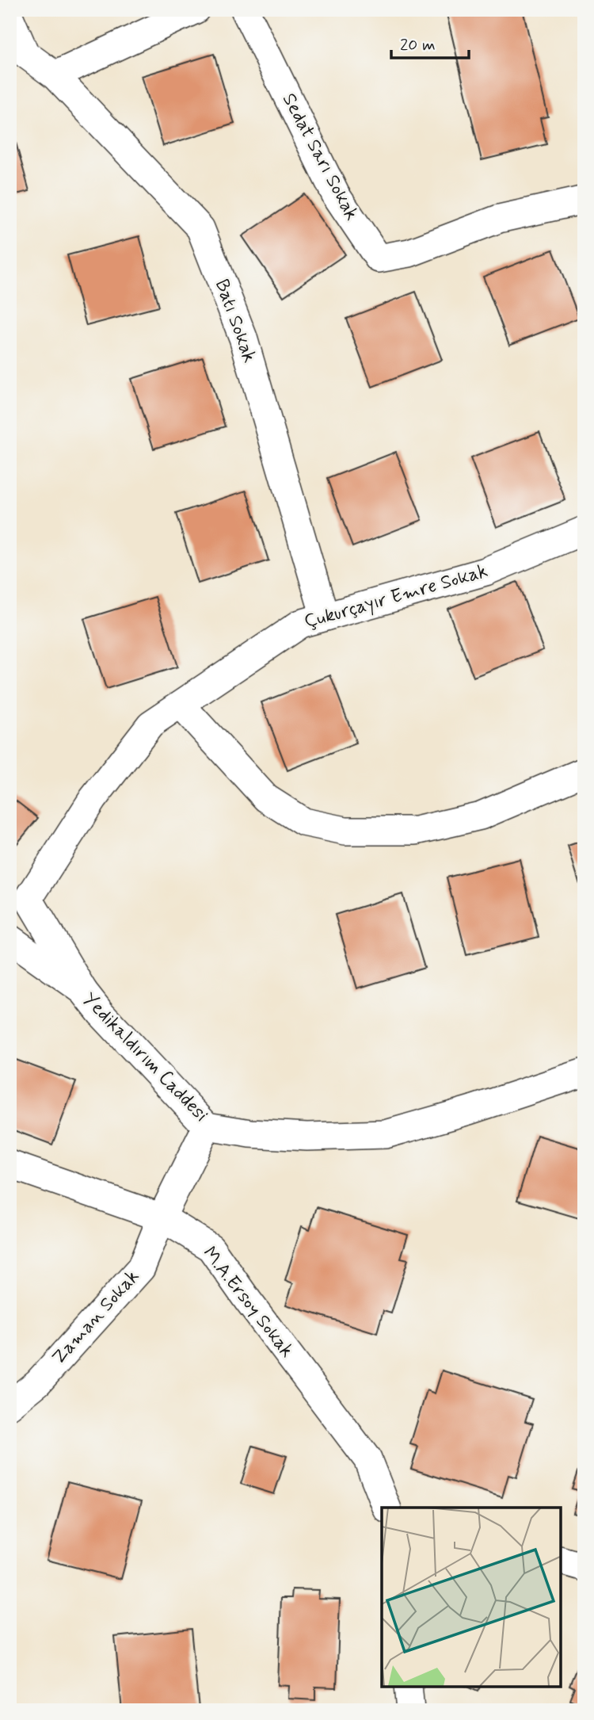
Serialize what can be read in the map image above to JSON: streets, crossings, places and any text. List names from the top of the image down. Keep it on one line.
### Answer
{"streets":{"street":["Sedat Sarı Sokak","Batı Sokak","Çukurçayır Emre Sokak","Yedikaldırım Caddesi","M.A.Ersoy Sokak","Zaman Sokak"]},"crossings":[["Batı Sokak","Çukurçayır Emre Sokak"],["Çukurçayır Emre Sokak","Yedikaldırım Caddesi"],["Yedikaldırım Caddesi","Zaman Sokak"],["M.A.Ersoy Sokak","Zaman Sokak"]],"scale_bar":"20 m"}
